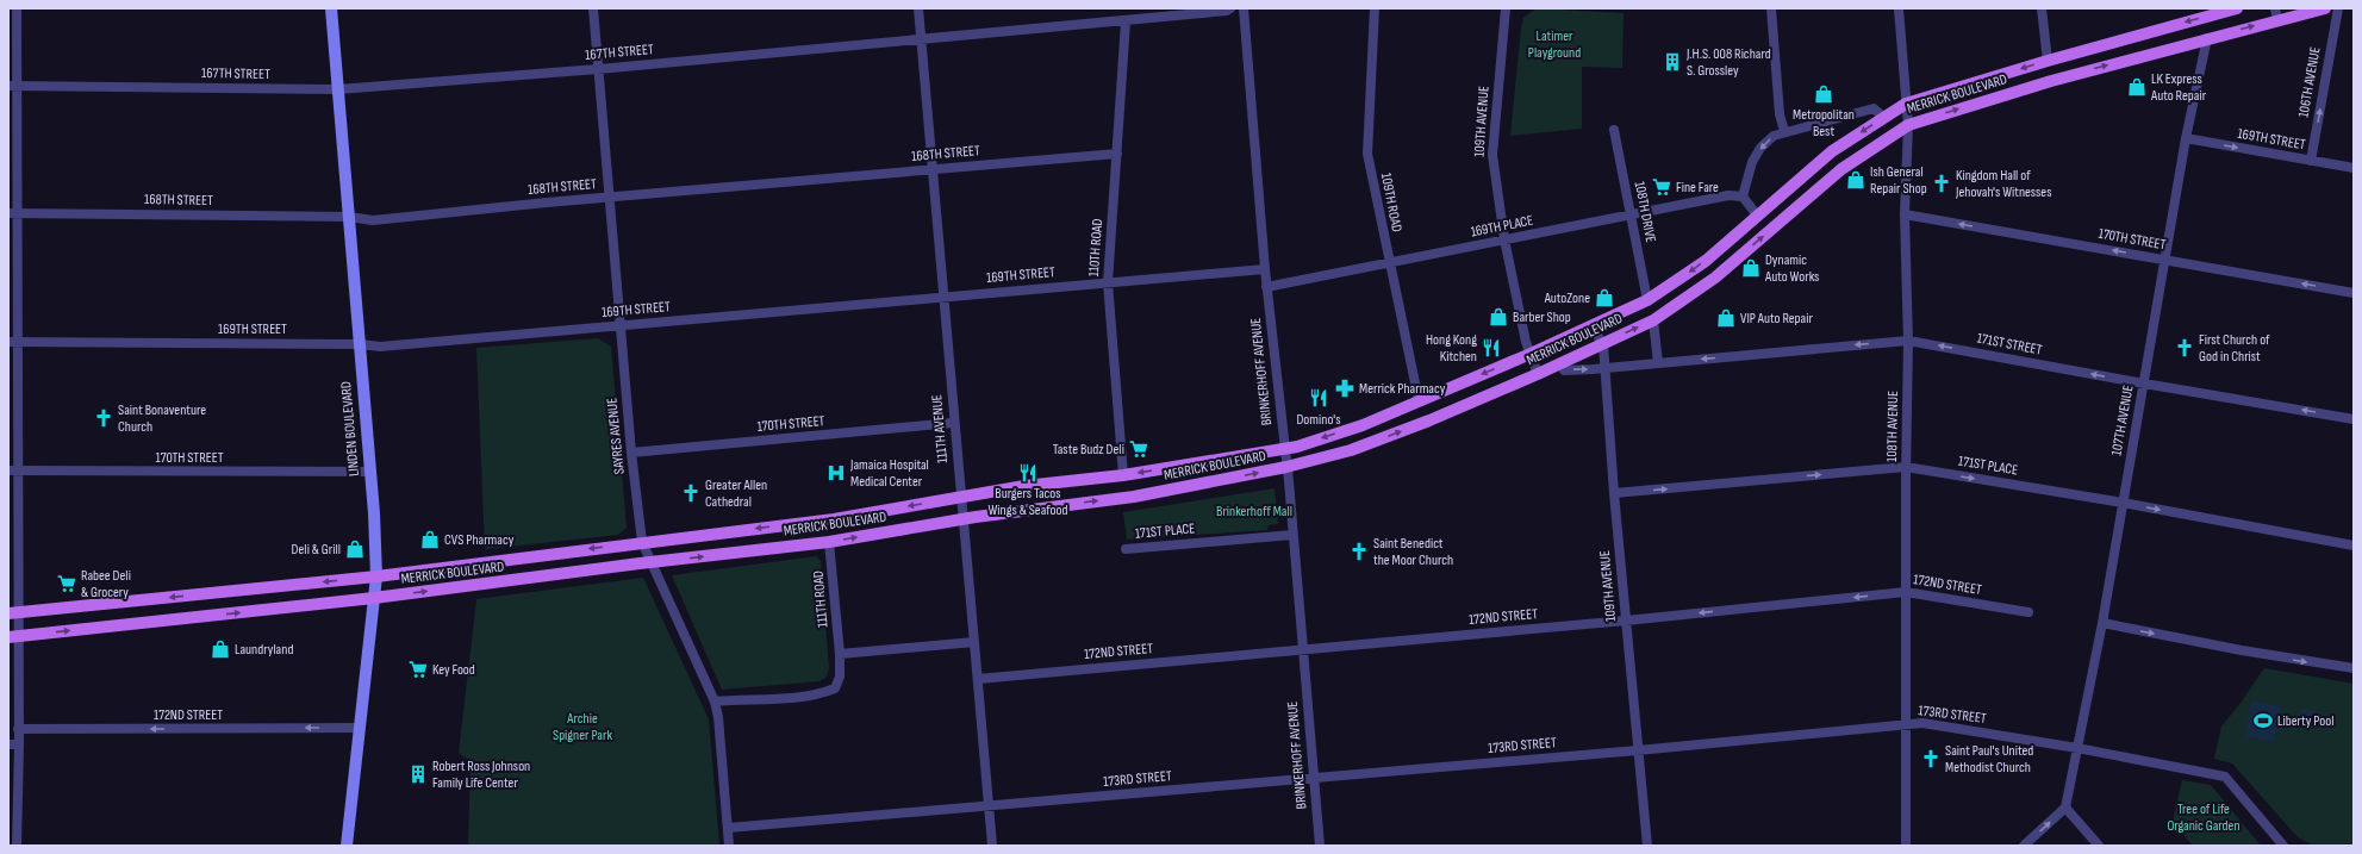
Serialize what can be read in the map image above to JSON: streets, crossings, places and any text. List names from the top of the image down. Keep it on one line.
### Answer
{"streets":{"main road":["MERRICK BOULEVARD","LINDEN BOULEVARD"],"street":["167TH STREET","106TH AVENUE","109TH AVENUE","169TH STREET","168TH STREET","109TH ROAD","108TH DRIVE","169TH PLACE","170TH STREET","110TH ROAD","171ST STREET","BRINKERHOFF AVENUE","107TH AVENUE","108TH AVENUE","111TH AVENUE","SAYRES AVENUE","171ST PLACE","172ND STREET","111TH ROAD","173RD STREET"]},"crossings":[["167TH STREET","110TH ROAD"],["167TH STREET","LINDEN BOULEVARD"],["167TH STREET","111TH AVENUE"],["167TH STREET","SAYRES AVENUE"],["106TH AVENUE","169TH STREET"],["MERRICK BOULEVARD","109TH AVENUE"],["MERRICK BOULEVARD","109TH ROAD"],["MERRICK BOULEVARD","108TH DRIVE"],["MERRICK BOULEVARD","110TH ROAD"],["MERRICK BOULEVARD","171ST STREET"],["MERRICK BOULEVARD","BRINKERHOFF AVENUE"],["MERRICK BOULEVARD","107TH AVENUE"],["MERRICK BOULEVARD","108TH AVENUE"],["MERRICK BOULEVARD","LINDEN BOULEVARD"],["MERRICK BOULEVARD","111TH AVENUE"],["MERRICK BOULEVARD","SAYRES AVENUE"],["MERRICK BOULEVARD","111TH ROAD"],["109TH AVENUE","169TH PLACE"],["109TH AVENUE","171ST STREET"],["109TH AVENUE","171ST PLACE"],["109TH AVENUE","172ND STREET"],["109TH AVENUE","173RD STREET"],["169TH STREET","110TH ROAD"],["169TH STREET","BRINKERHOFF AVENUE"],["169TH STREET","107TH AVENUE"],["169TH STREET","LINDEN BOULEVARD"],["169TH STREET","111TH AVENUE"],["169TH STREET","SAYRES AVENUE"],["168TH STREET","110TH ROAD"],["168TH STREET","LINDEN BOULEVARD"],["168TH STREET","111TH AVENUE"],["168TH STREET","SAYRES AVENUE"],["109TH ROAD","169TH PLACE"],["108TH DRIVE","169TH PLACE"],["169TH PLACE","BRINKERHOFF AVENUE"],["170TH STREET","107TH AVENUE"],["170TH STREET","108TH AVENUE"],["170TH STREET","LINDEN BOULEVARD"],["170TH STREET","111TH AVENUE"],["170TH STREET","SAYRES AVENUE"],["171ST STREET","107TH AVENUE"],["171ST STREET","108TH AVENUE"],["BRINKERHOFF AVENUE","171ST PLACE"],["BRINKERHOFF AVENUE","172ND STREET"],["BRINKERHOFF AVENUE","173RD STREET"],["107TH AVENUE","171ST PLACE"],["107TH AVENUE","173RD STREET"],["108TH AVENUE","171ST PLACE"],["108TH AVENUE","172ND STREET"],["108TH AVENUE","173RD STREET"],["LINDEN BOULEVARD","172ND STREET"],["111TH AVENUE","172ND STREET"],["111TH AVENUE","173RD STREET"],["SAYRES AVENUE","173RD STREET"]],"one_way":["106TH AVENUE","170TH STREET","171ST STREET","171ST PLACE","172ND STREET"],"parks":["Latimer Playground","Brinkerhoff Mall","Archie Spigner Park","Tree of Life Organic Garden"],"places":{"building":["J.H.S. 008 Richard S. Grossley","Robert Ross Johnson Family Life Center"],"shop":["LK Express Auto Repair","Metropolitan Best","Ish General Repair Shop","Dynamic Auto Works","AutoZone","Barber Shop","VIP Auto Repair","CVS Pharmacy","Deli & Grill","Laundryland"],"church":["Kingdom Hall of Jehovah's Witnesses","First Church of God in Christ","Saint Bonaventure Church","Greater Allen Cathedral","Saint Benedict the Moor Church","Saint Paul's United Methodist Church"],"supermarket":["Fine Fare","Taste Budz Deli","Rabee Deli & Grocery","Key Food"],"restaurant":["Hong Kong Kitchen","Domino's","Burgers Tacos Wings & Seafood"],"pharmacy":["Merrick Pharmacy"],"hospital":["Jamaica Hospital Medical Center"],"sports":["Liberty Pool"]}}
